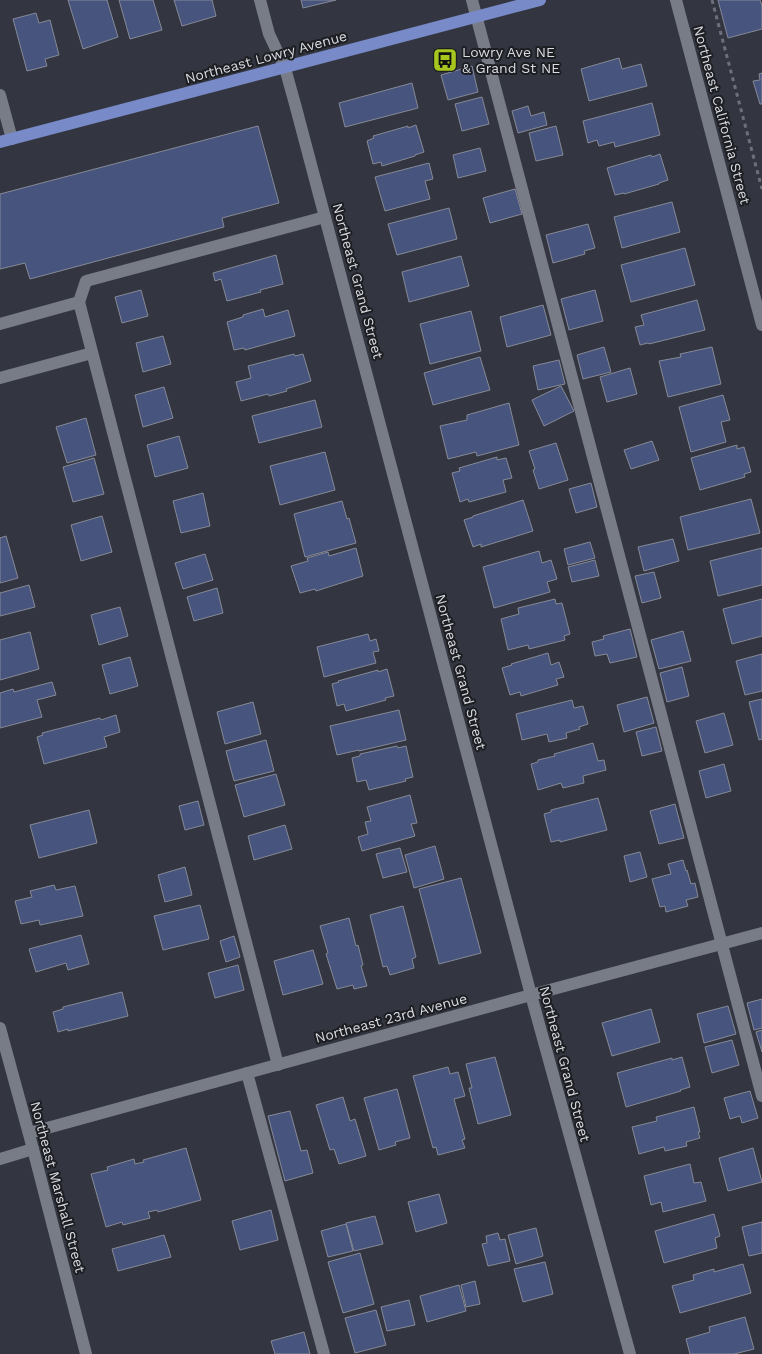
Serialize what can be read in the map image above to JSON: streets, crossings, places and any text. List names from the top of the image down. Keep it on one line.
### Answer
{"streets":{"main road":["Northeast Lowry Avenue"],"street":["Northeast California Street","Northeast Grand Street","Northeast 23rd Avenue","Northeast Marshall Street"]},"crossings":[["Northeast Lowry Avenue","Northeast Grand Street"],["Northeast Grand Street","Northeast 23rd Avenue"],["Northeast 23rd Avenue","Northeast Marshall Street"]],"places":{"bus stop":["Lowry Ave NE & Grand St NE"]}}
